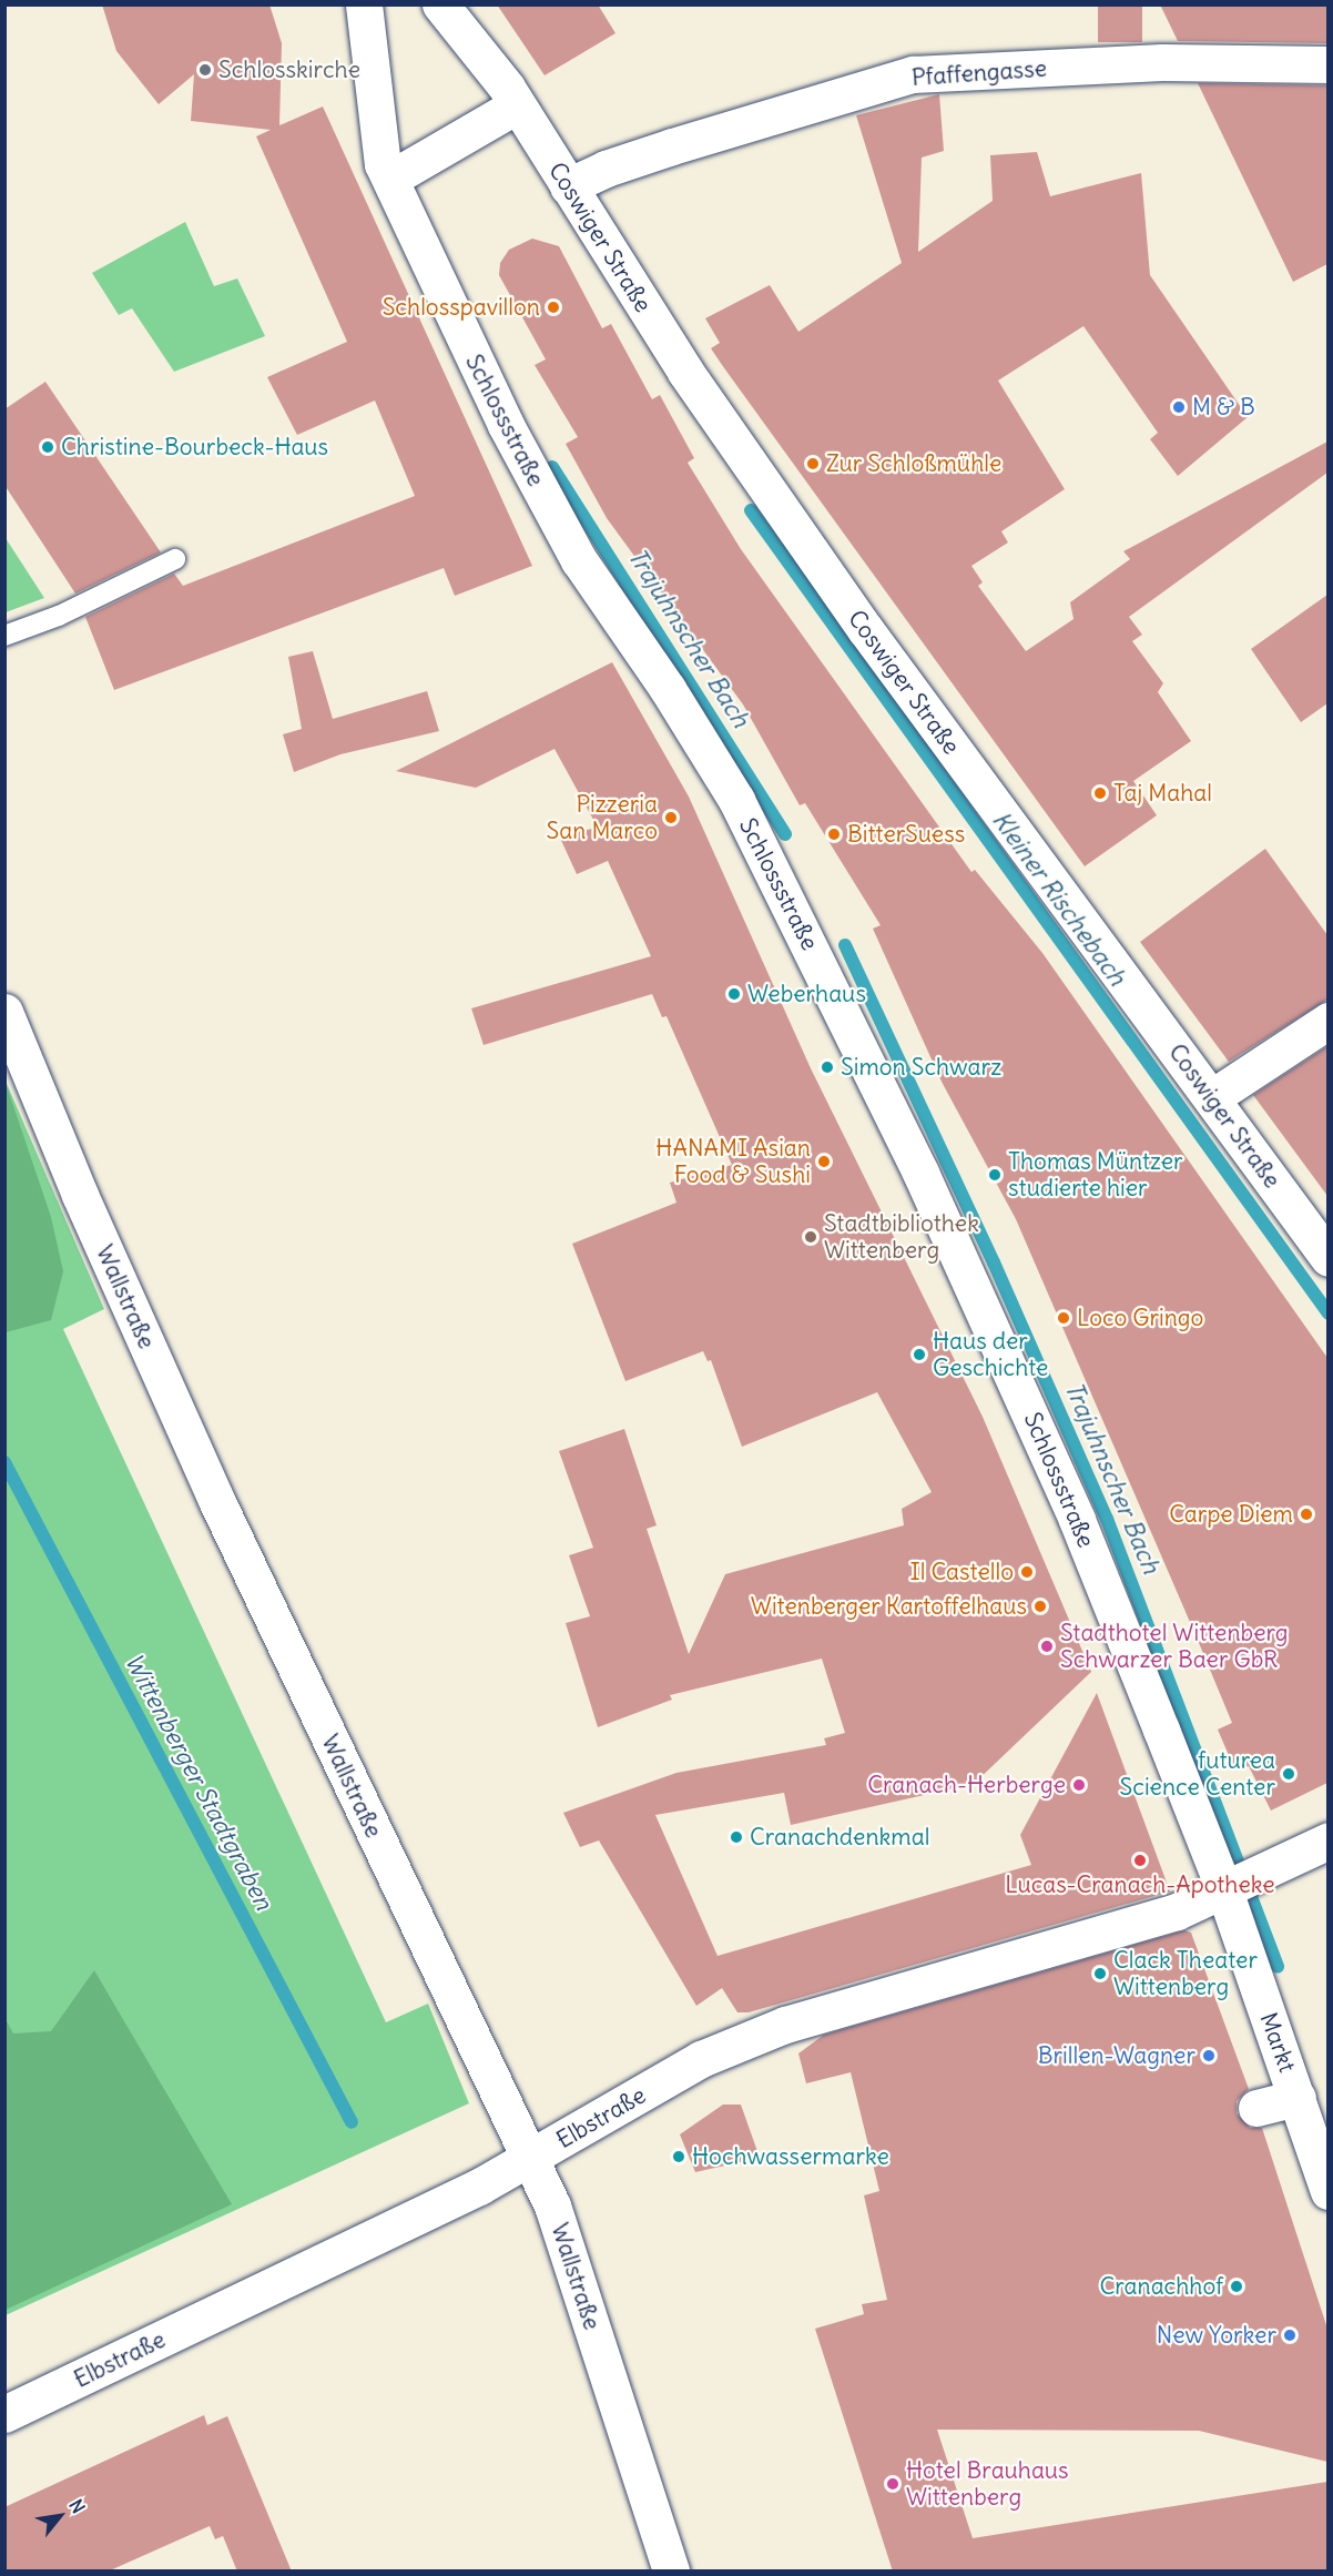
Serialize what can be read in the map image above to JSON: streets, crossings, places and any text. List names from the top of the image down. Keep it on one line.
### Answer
{"streets":{"street":["Pfaffengasse","Coswiger Straße","Schlossstraße","Wallstraße","Markt","Elbstraße"]},"crossings":[["Pfaffengasse","Coswiger Straße"],["Schlossstraße","Markt"],["Schlossstraße","Elbstraße"],["Wallstraße","Elbstraße"],["Markt","Elbstraße"]],"water":["Trajuhnscher Bach","Kleiner Rischebach","Wittenberger Stadtgraben"],"places":["Schlosskirche","Schlosspavillon","M & B","Christine-Bourbeck-Haus","Zur Schloßmühle","Taj Mahal","Pizzeria San Marco","BitterSuess","Weberhaus","Simon Schwarz","HANAMI Asian Food & Sushi","Thomas Müntzer studierte hier","Stadtbibliothek Wittenberg","Loco Gringo","Haus der Geschichte","Carpe Diem","Il Castello","Witenberger Kartoffelhaus","Stadthotel Wittenberg Schwarzer Baer GbR","futurea Science Center","Cranach-Herberge","Cranachdenkmal","Lucas-Cranach-Apotheke","Clack Theater Wittenberg","Brillen-Wagner","Hochwassermarke","Cranachhof","New Yorker","Hotel Brauhaus Wittenberg"],"north":"top right"}
